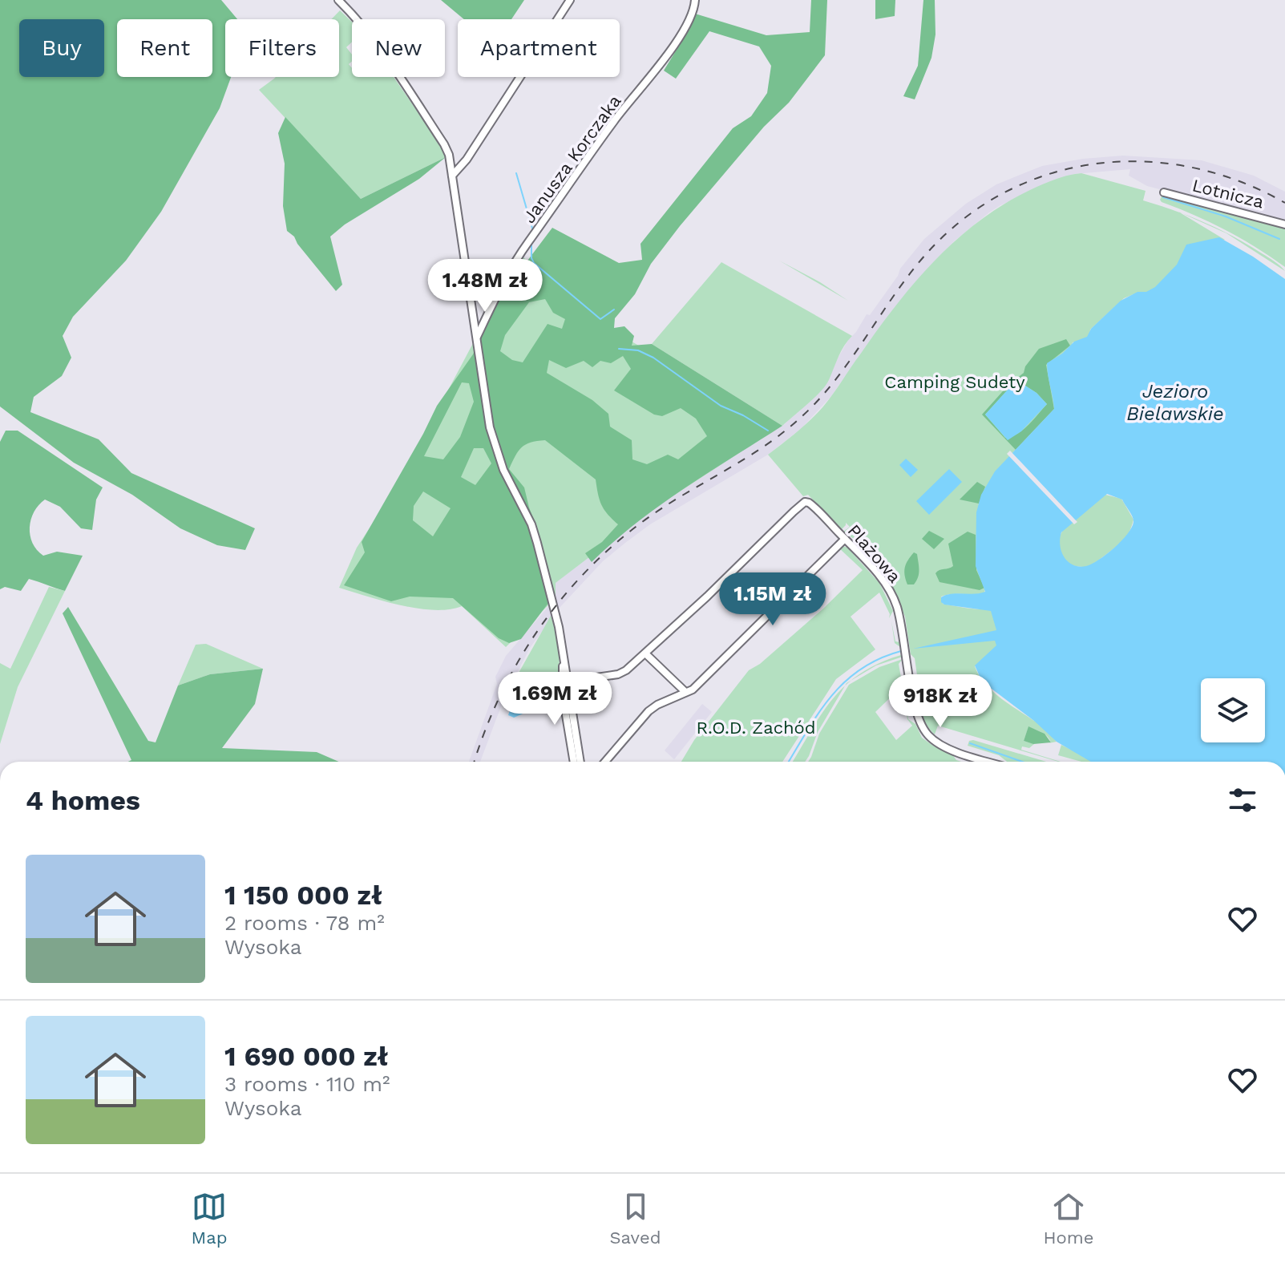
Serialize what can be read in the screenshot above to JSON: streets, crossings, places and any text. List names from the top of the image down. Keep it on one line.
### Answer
{"streets":{"street":["Janusza Korczaka","Lotnicza","Plażowa"]},"water":["Jezioro Bielawskie"],"parks":["Camping Sudety","R.O.D. Zachód"],"page":{"chip":["Buy","Rent","Filters","New","Apartment"],"price":["1.48M zł","1.15M zł","1.69M zł","918K zł"],"heading":"4 homes","list":[{"name":"1 150 000 zł","note":"2 rooms · 78 m² · Wysoka"},{"name":"1 690 000 zł","note":"3 rooms · 110 m² · Wysoka"}],"tabs":["Map","Saved","Home"]}}
